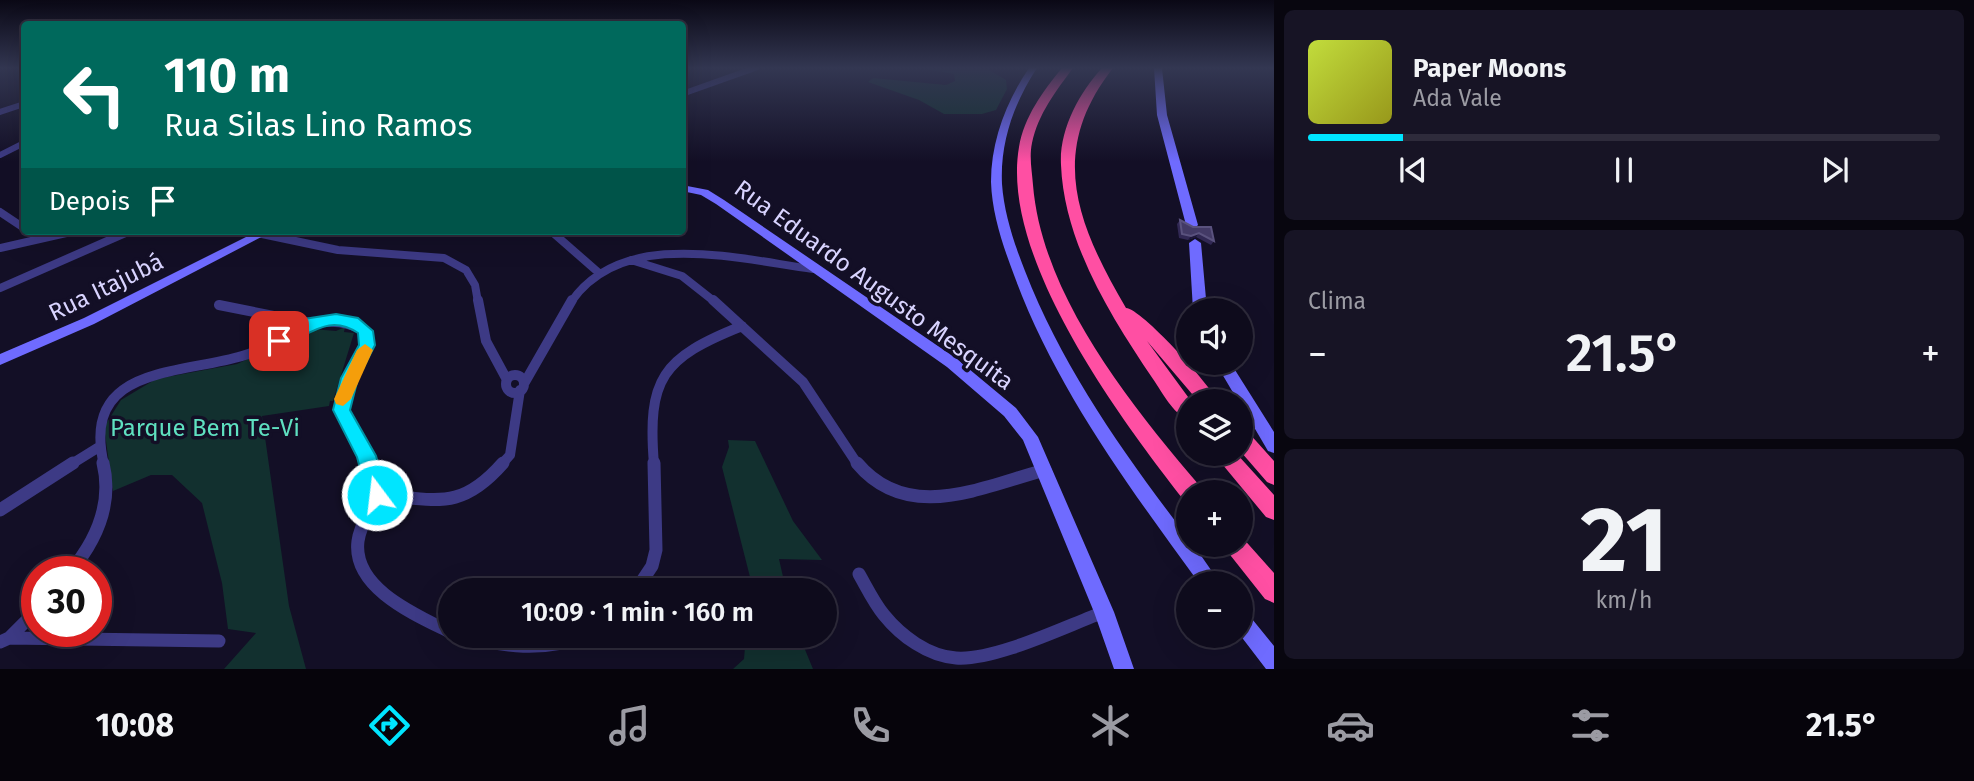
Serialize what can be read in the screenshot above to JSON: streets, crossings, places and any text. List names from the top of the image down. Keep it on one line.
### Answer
{"streets":{"main road":["Rua Eduardo Augusto Mesquita","Rua Itajubá"]},"parks":["Parque Bem Te-Vi"],"page":{"turn":["110 m","Rua Silas Lino Ramos"],"song":["Paper Moons","Ada Vale"],"then":"Depois","tile":["Clima",["21","km/h"]],"map_buttons":["+","−"],"heat":["−","21.5°","+"],"limit":"30","trip":"10:09 · 1 min · 160 m","tabs":["10:08","21.5°"]}}
